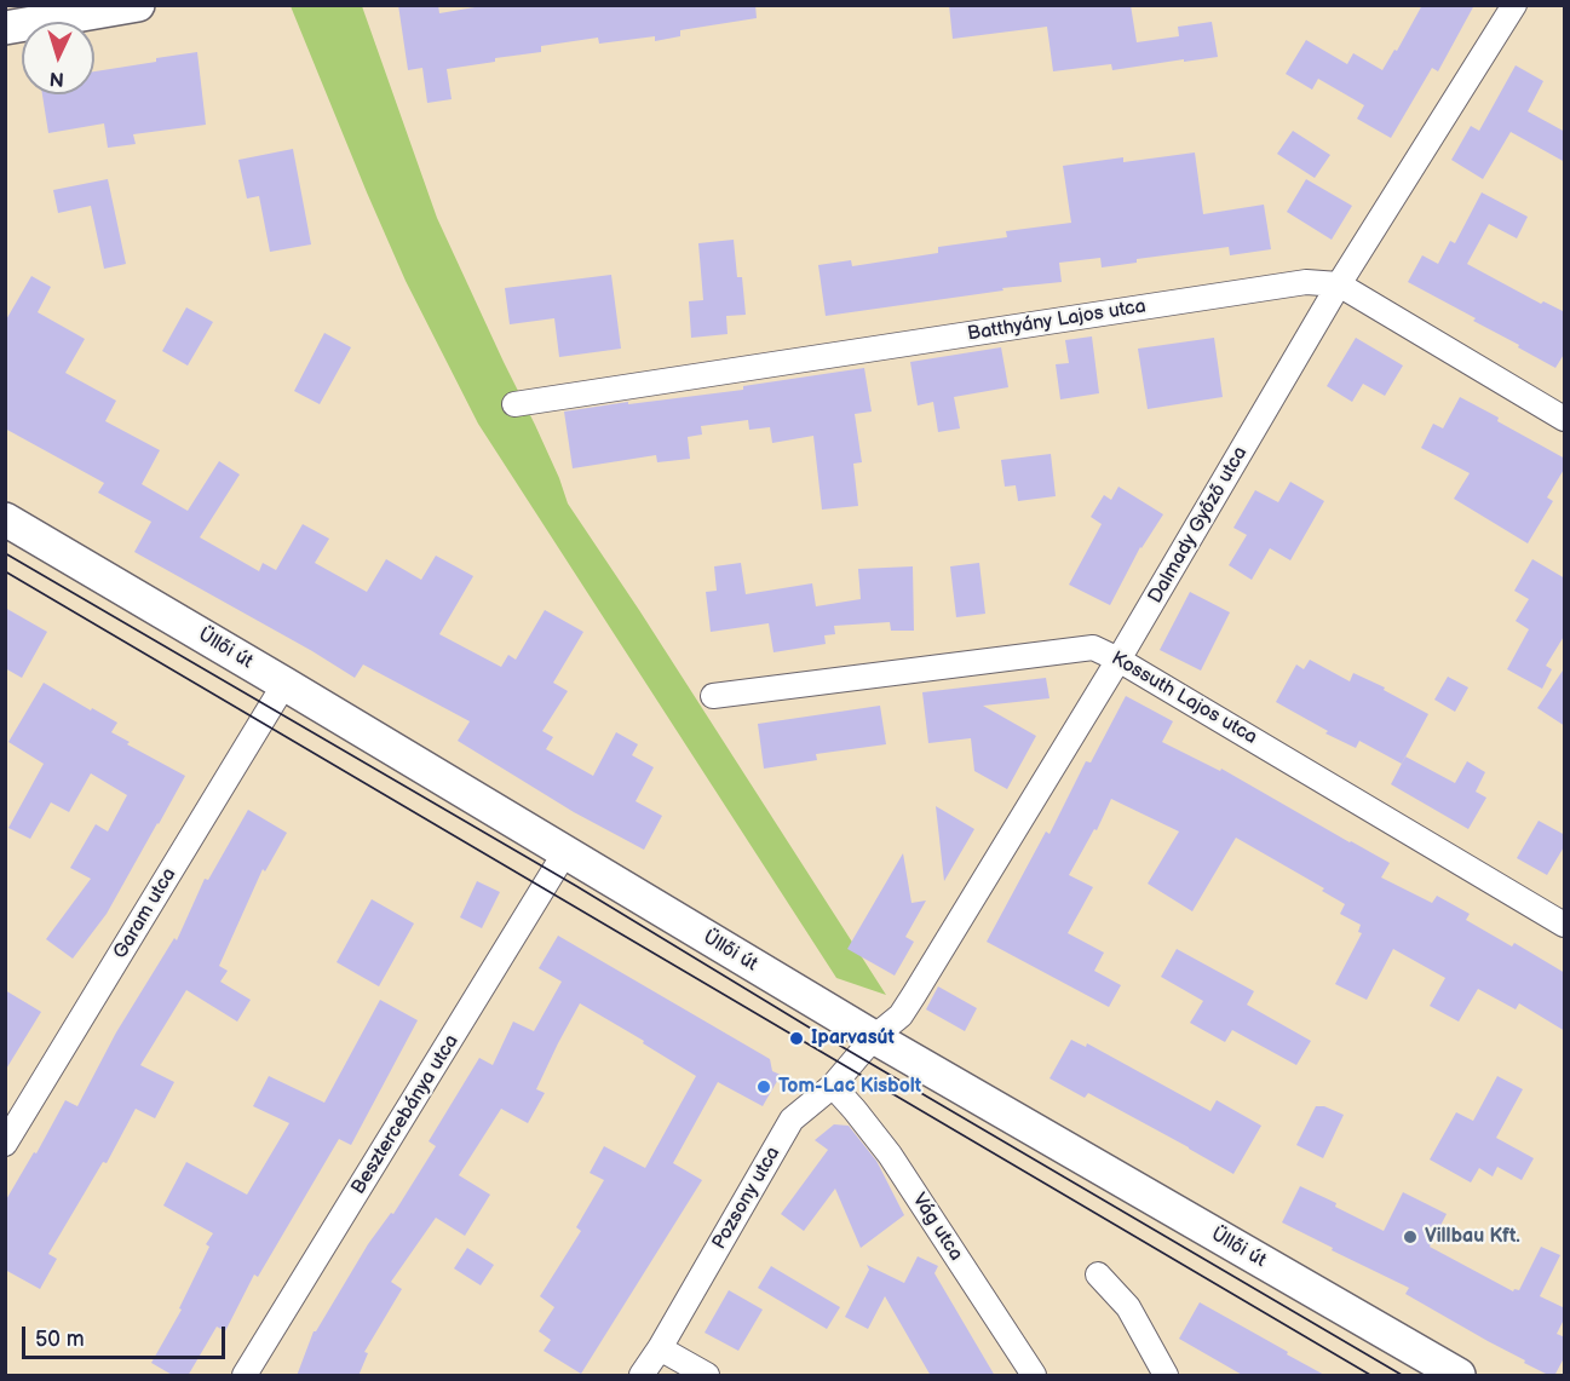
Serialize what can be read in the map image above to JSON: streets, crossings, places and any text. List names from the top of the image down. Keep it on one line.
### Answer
{"streets":{"main road":["Üllői út"],"street":["Batthyány Lajos utca","Dalmady Győző utca","Kossuth Lajos utca","Garam utca","Besztercebánya utca","Pozsony utca","Vág utca"]},"crossings":[["Batthyány Lajos utca","Dalmady Győző utca"],["Dalmady Győző utca","Üllői út"],["Dalmady Győző utca","Kossuth Lajos utca"],["Dalmady Győző utca","Pozsony utca"],["Üllői út","Garam utca"],["Üllői út","Besztercebánya utca"],["Üllői út","Pozsony utca"],["Pozsony utca","Vág utca"]],"places":["Iparvasút","Tom-Lac Kisbolt","Villbau Kft."],"scale_bar":"50 m","north":"bottom"}
